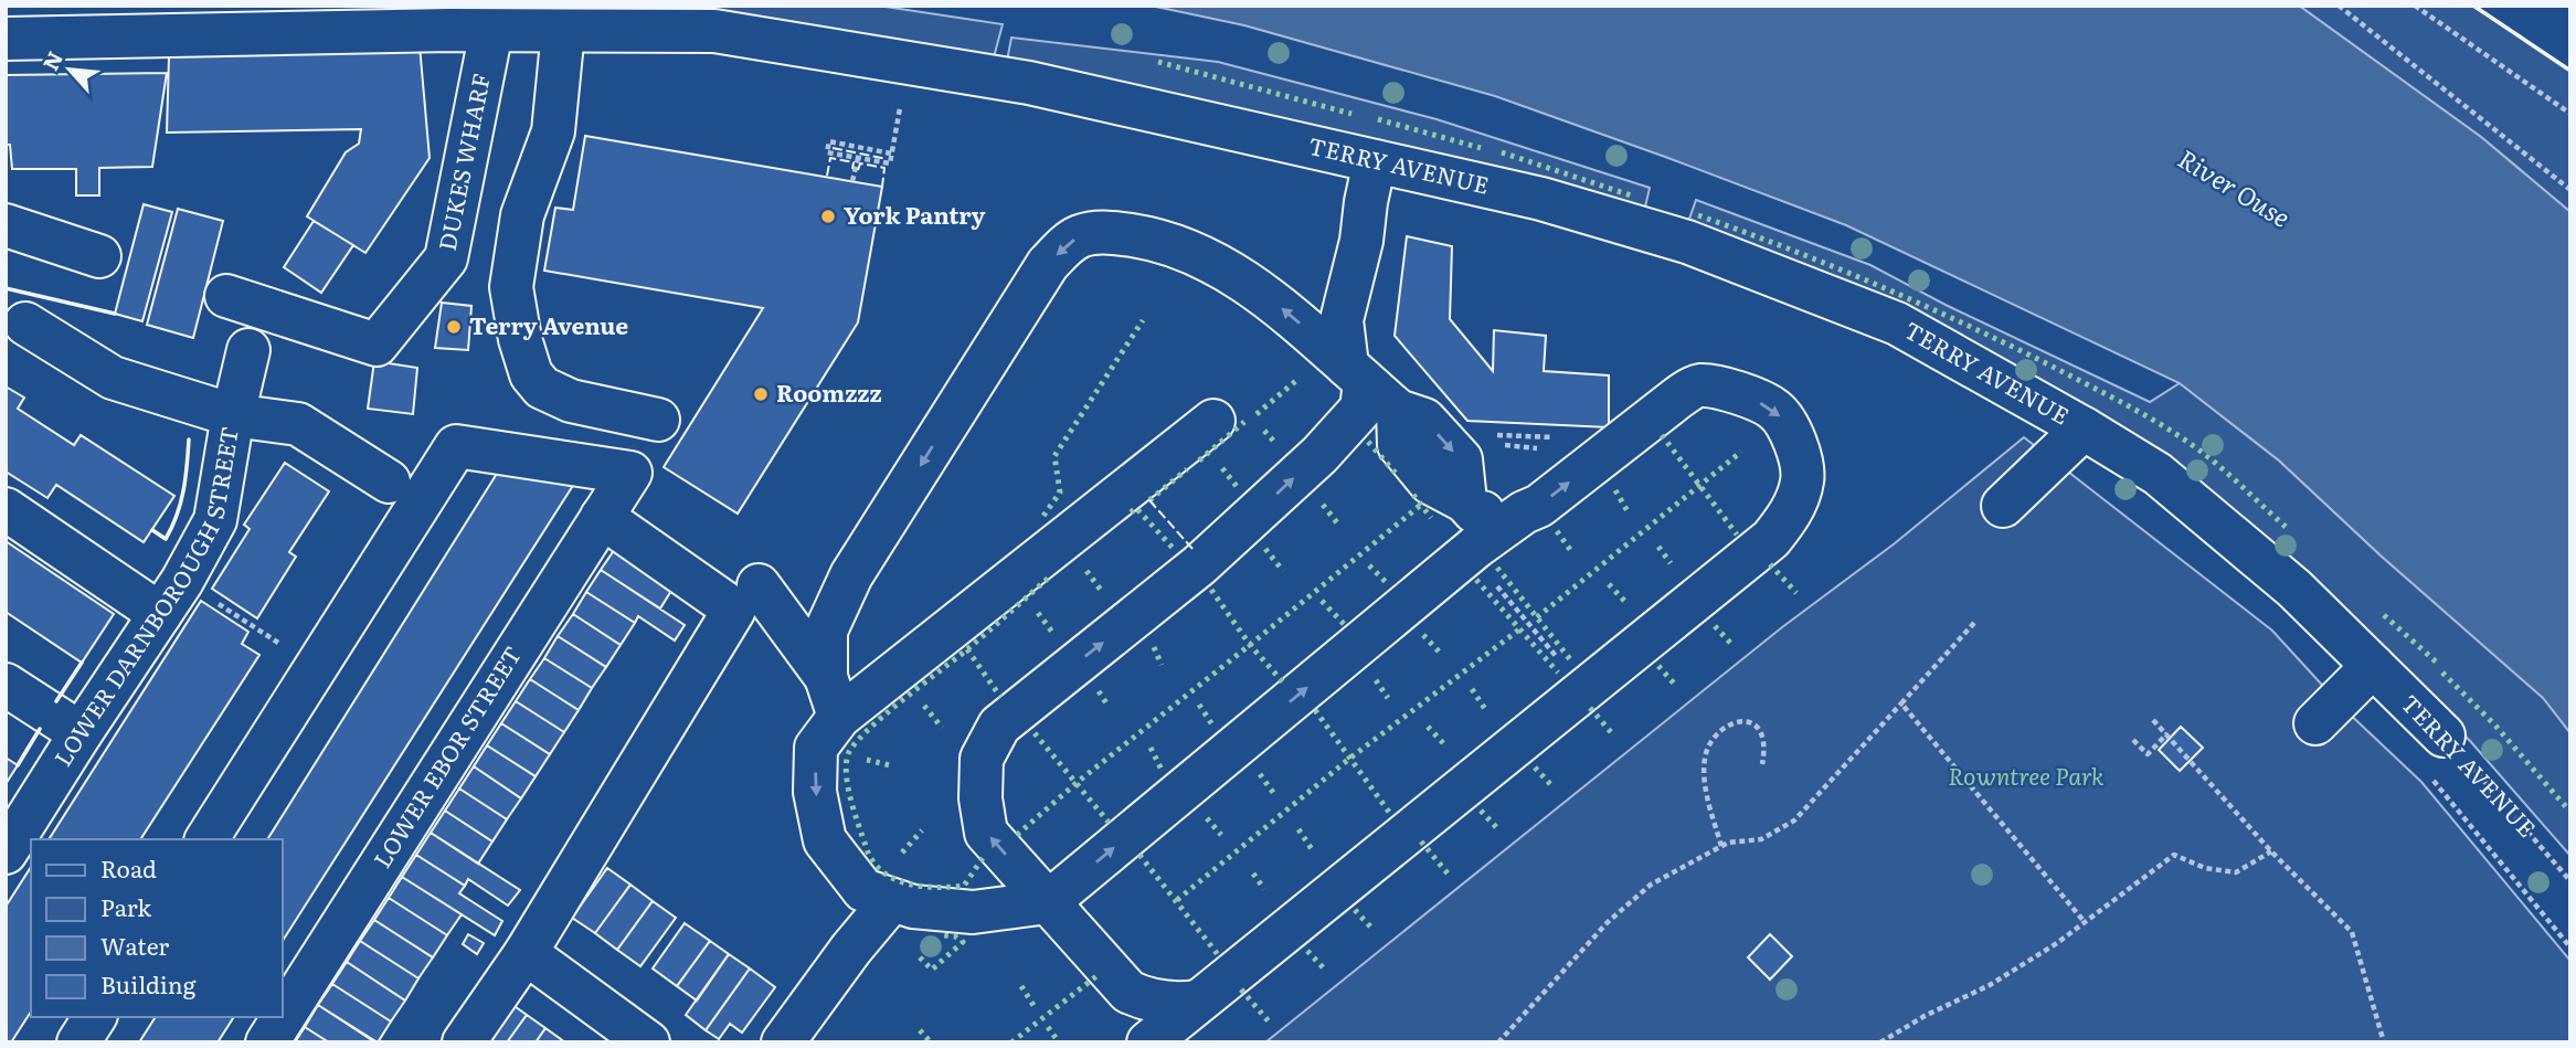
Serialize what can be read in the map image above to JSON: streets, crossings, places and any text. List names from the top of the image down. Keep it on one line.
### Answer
{"streets":{"street":["DUKES WHARF","TERRY AVENUE","LOWER DARNBOROUGH STREET","LOWER EBOR STREET"]},"crossings":[["DUKES WHARF","TERRY AVENUE"]],"water":["River Ouse"],"parks":["Rowntree Park"],"places":["York Pantry","Terry Avenue","Roomzzz"],"legend":["Road","Park","Water","Building"],"north":"top left"}
